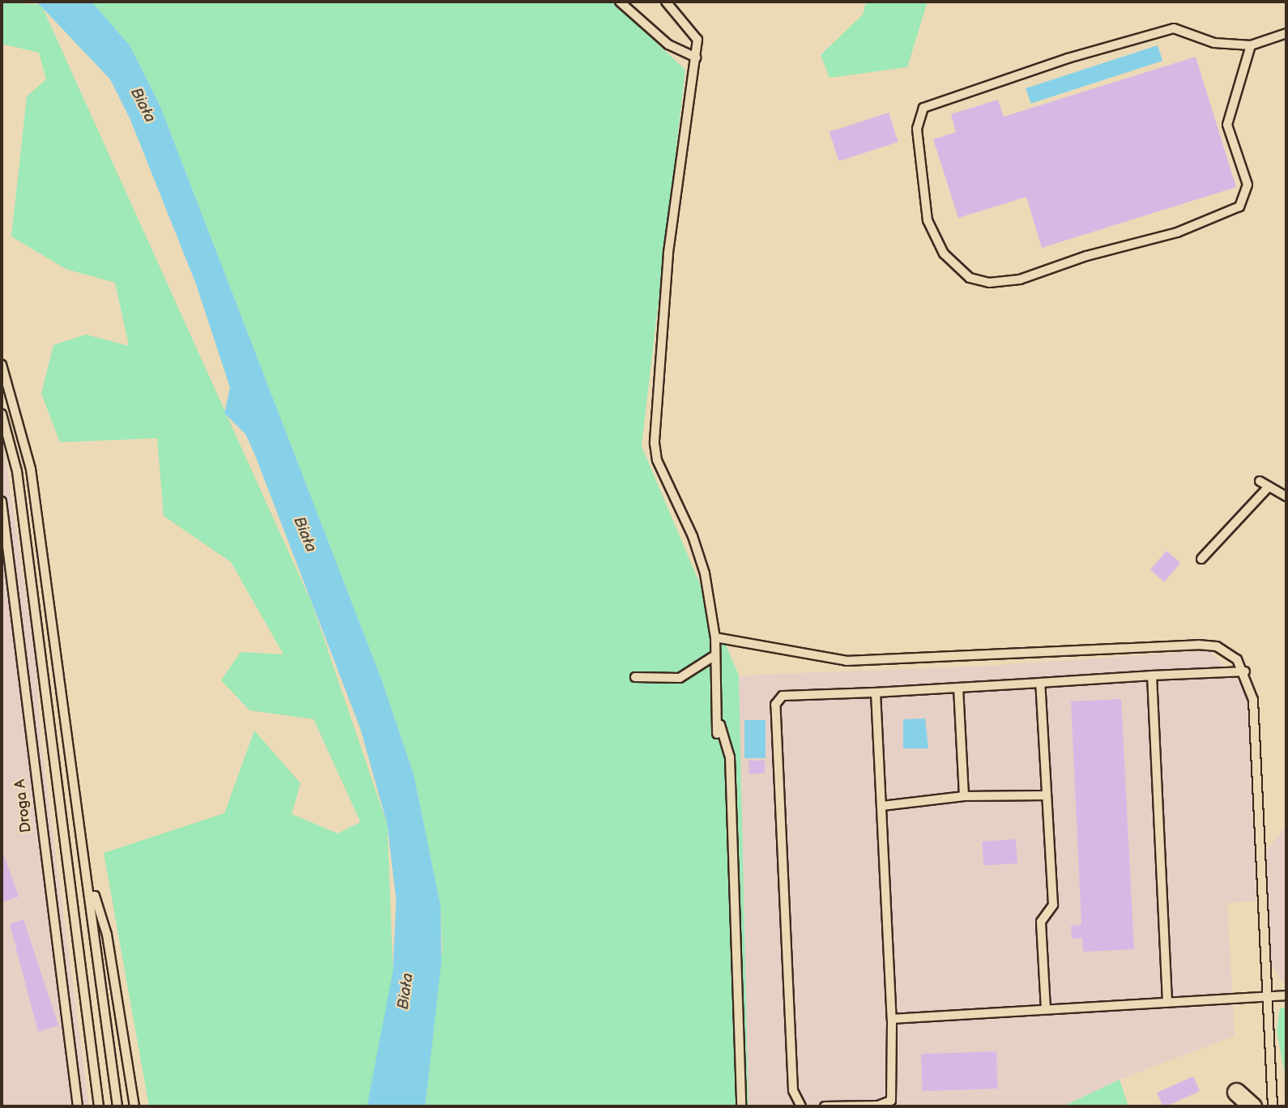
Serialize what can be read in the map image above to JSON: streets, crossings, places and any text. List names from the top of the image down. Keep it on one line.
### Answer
{"streets":{"lane":["Droga A"]},"water":["Biała"]}
